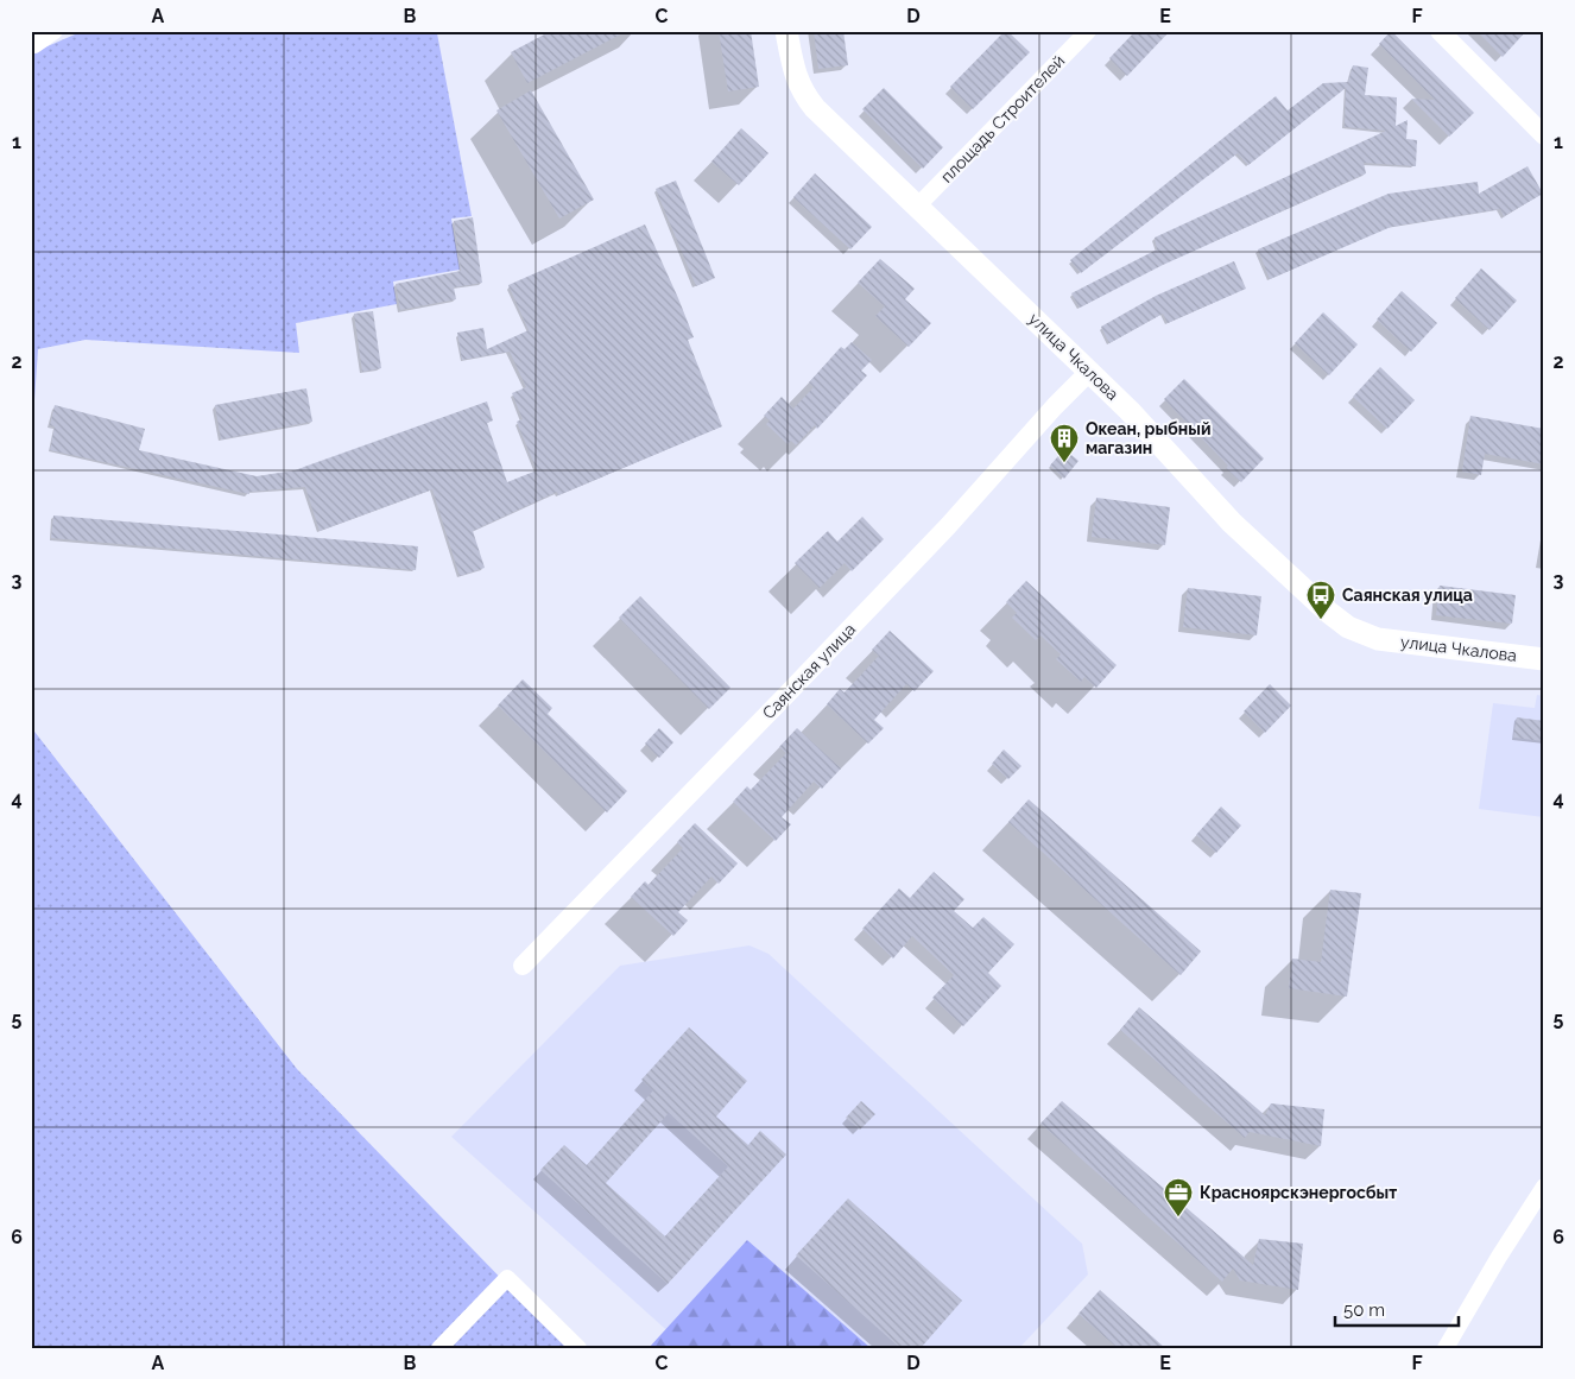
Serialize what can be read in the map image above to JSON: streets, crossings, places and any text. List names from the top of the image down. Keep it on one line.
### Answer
{"streets":{"main road":["улица Чкалова"],"street":["площадь Строителей","Саянская улица"]},"crossings":[["площадь Строителей","улица Чкалова"],["улица Чкалова","Саянская улица"]],"places":{"building":["Океан, рыбный магазин"],"bus stop":["Саянская улица"],"office":["Красноярскэнергосбыт"]},"scale_bar":"50 m","grid":{"columns":["A","B","C","D","E","F"],"rows":["1","2","3","4","5","6"]}}
